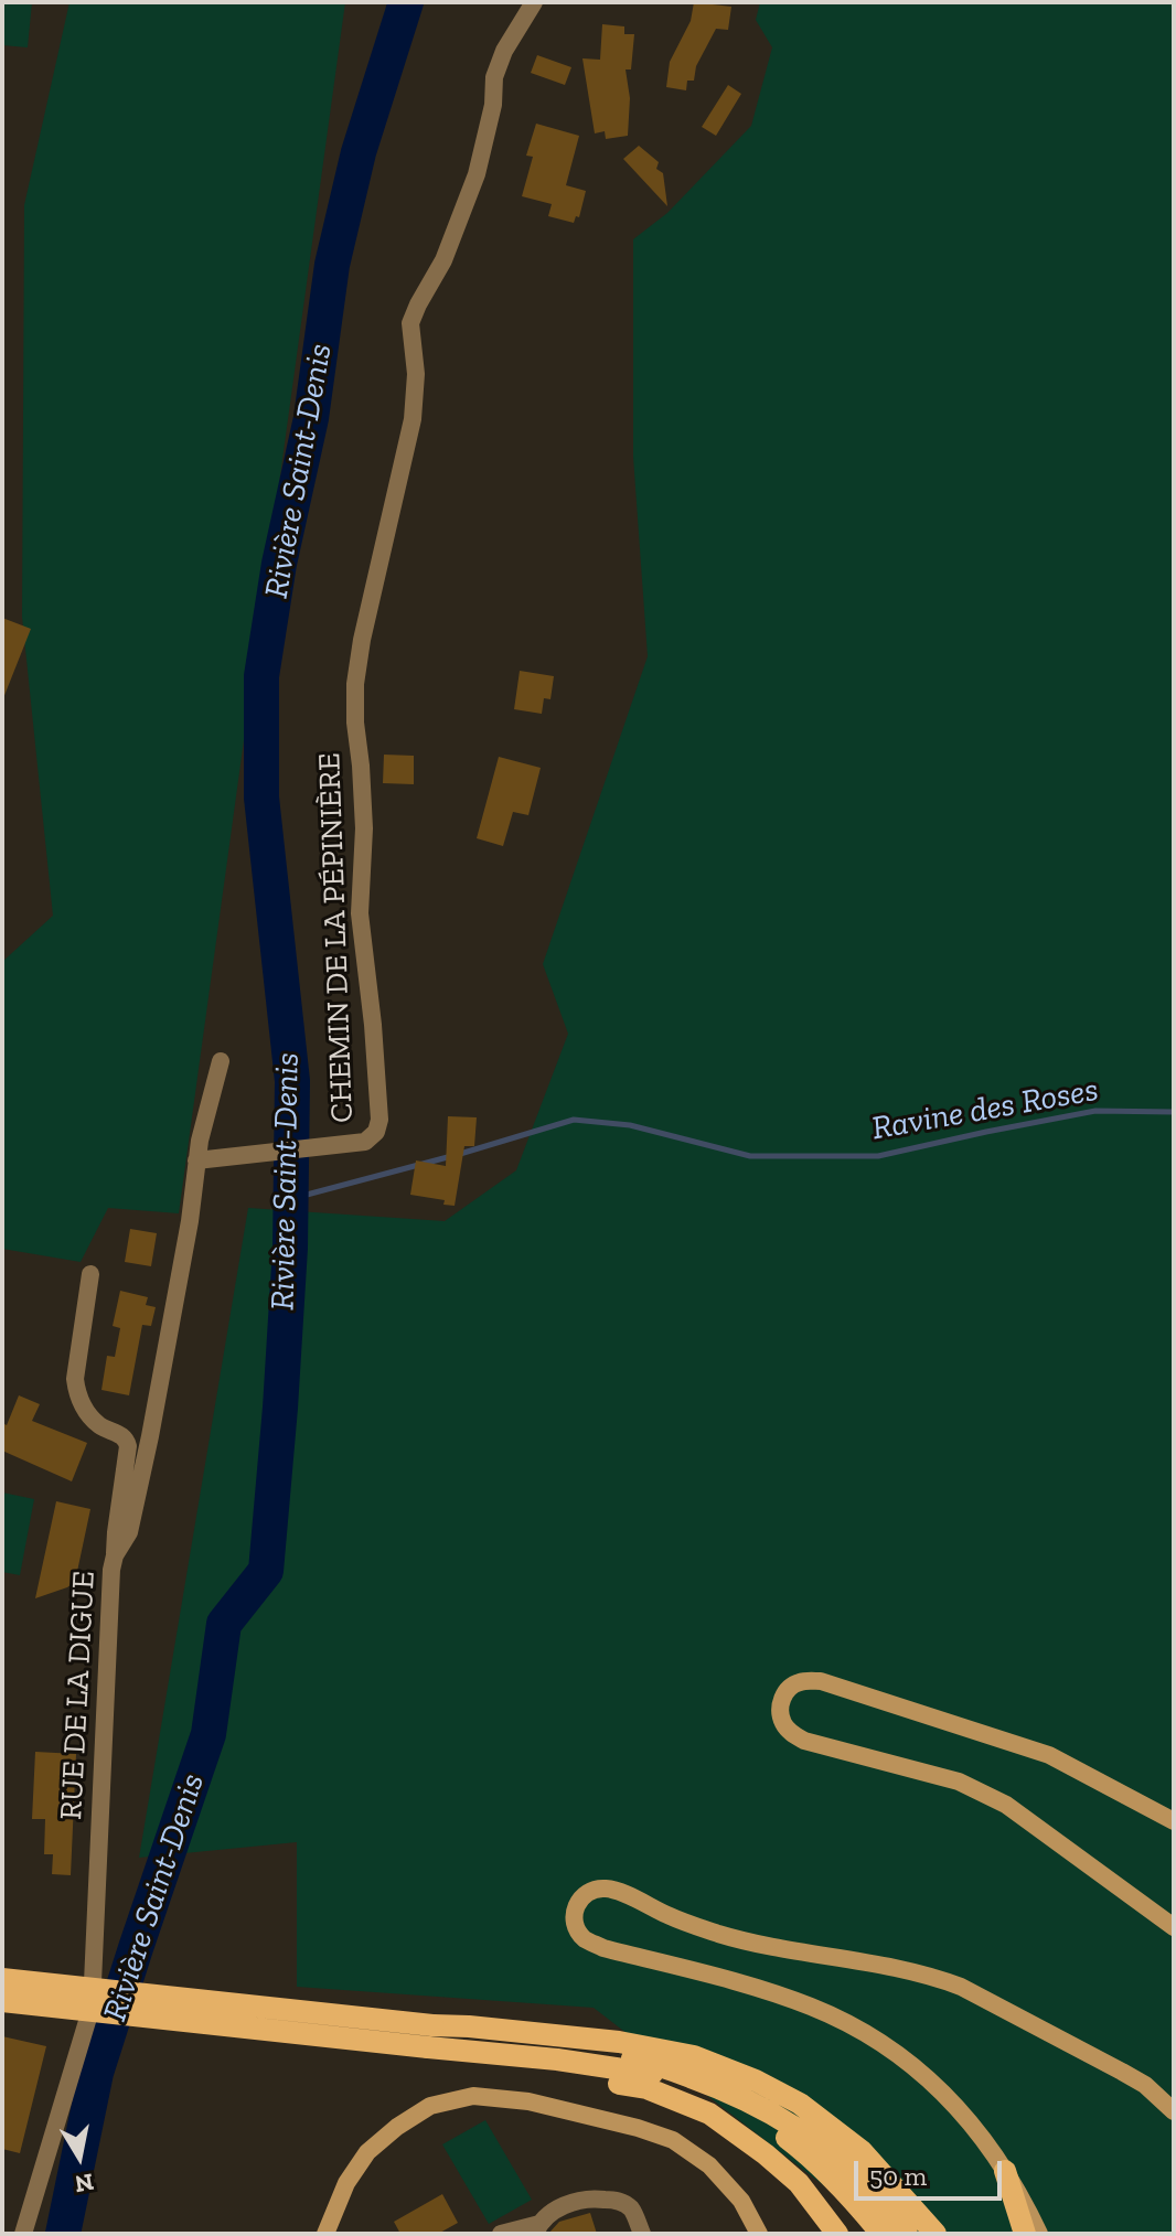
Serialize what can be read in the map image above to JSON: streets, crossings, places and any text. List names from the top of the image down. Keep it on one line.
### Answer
{"streets":{"street":["CHEMIN DE LA PÉPINIÈRE","RUE DE LA DIGUE"]},"crossings":[["CHEMIN DE LA PÉPINIÈRE","RUE DE LA DIGUE"]],"water":["Rivière Saint-Denis","Ravine des Roses"],"scale_bar":"50 m","north":"bottom"}
